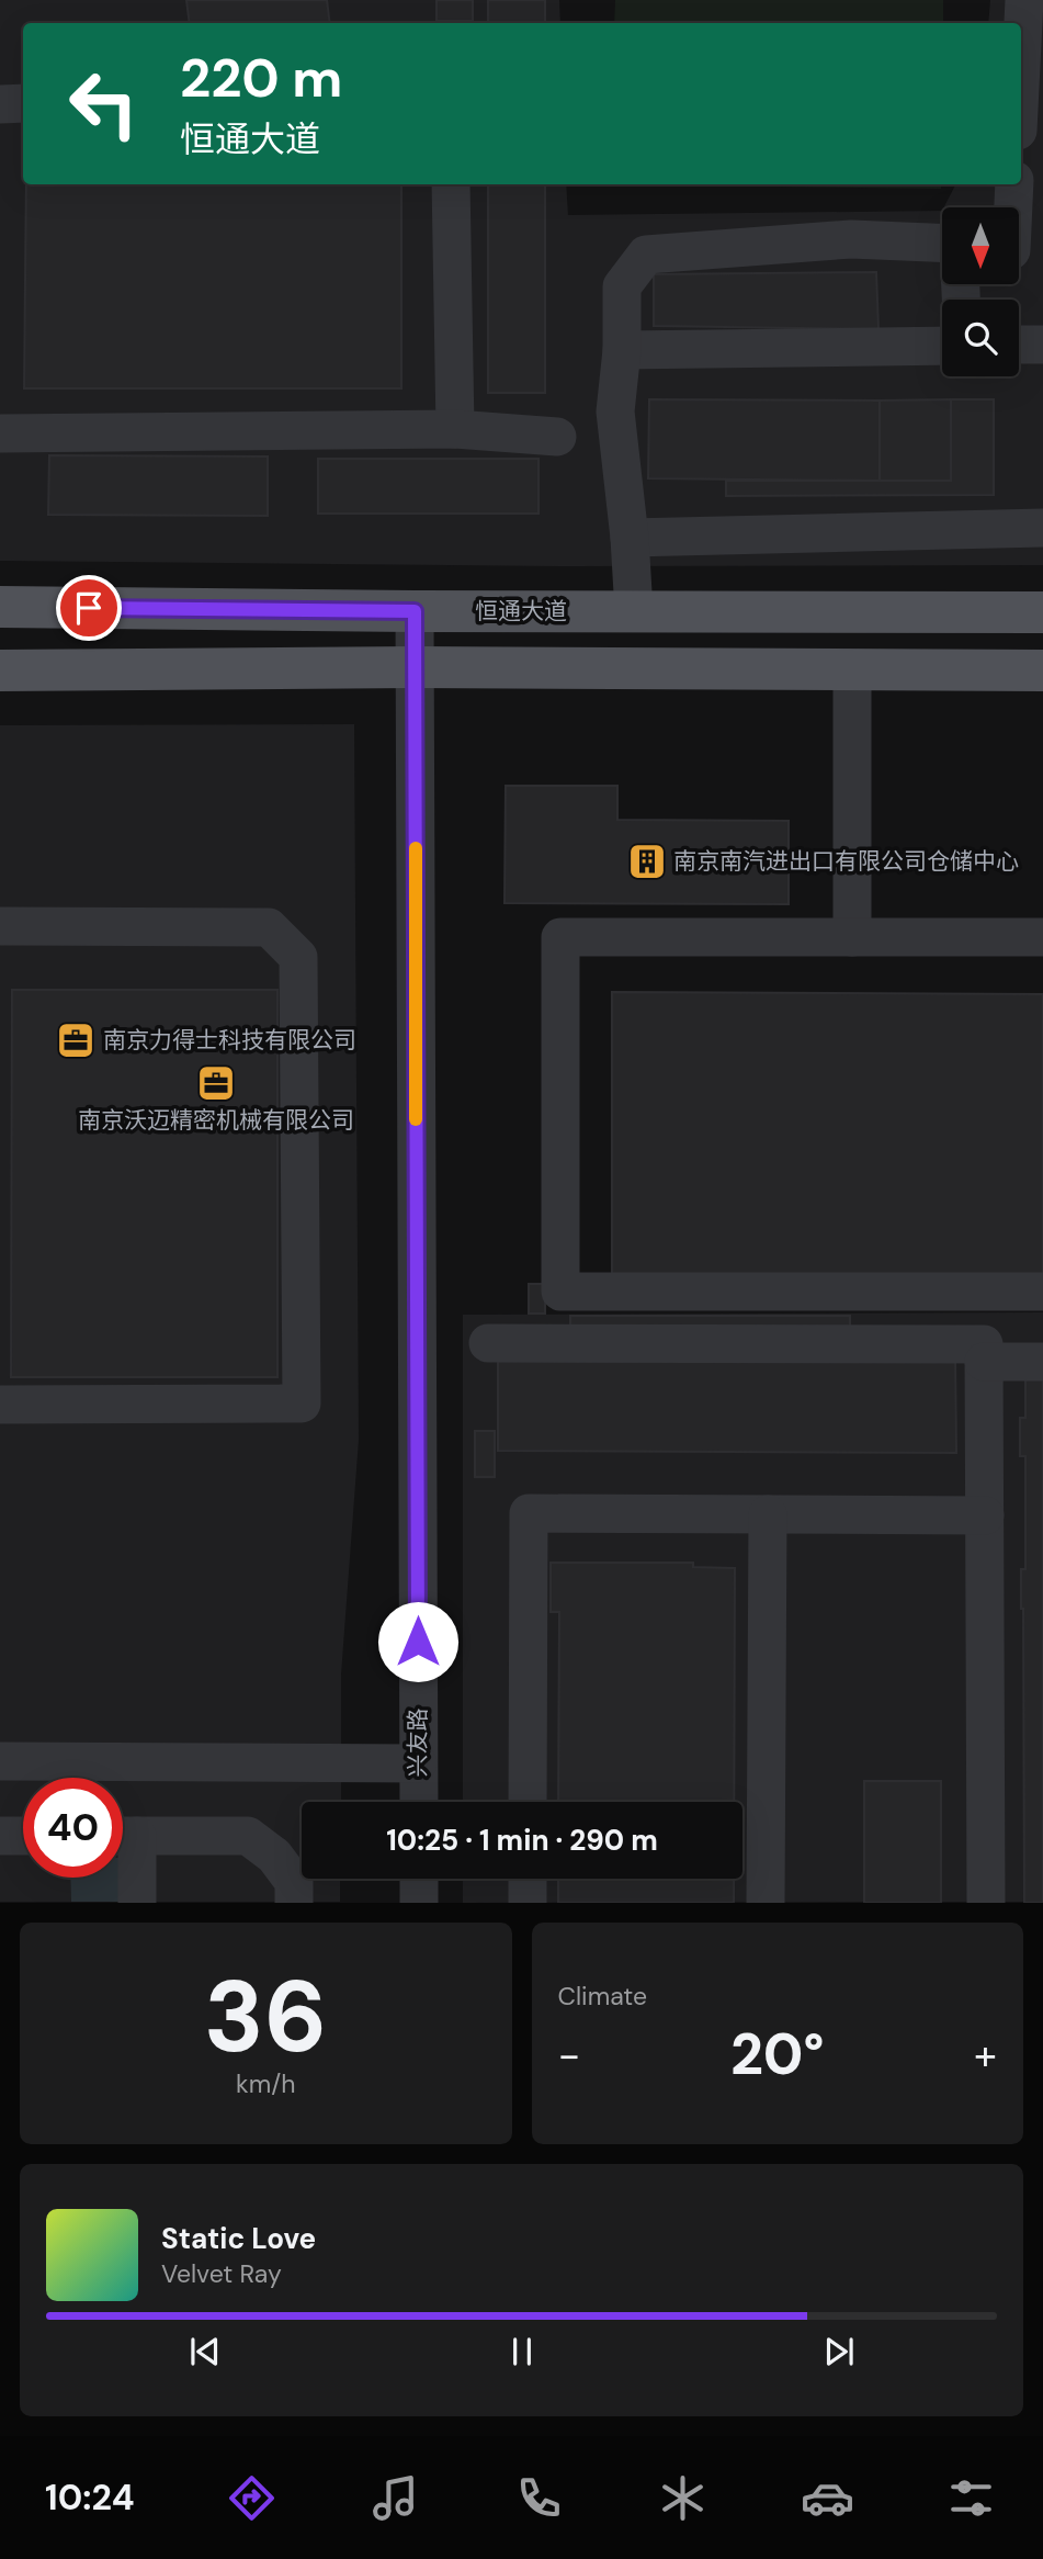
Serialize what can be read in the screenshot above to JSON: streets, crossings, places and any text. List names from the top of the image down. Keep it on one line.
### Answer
{"streets":{"main road":["恒通大道"],"street":["兴友路"]},"crossings":[["恒通大道","兴友路"]],"places":{"building":["南京南汽进出口有限公司仓储中心"],"office":["南京力得士科技有限公司","南京沃迈精密机械有限公司"]},"north":"bottom","page":{"turn":["220 m","恒通大道"],"limit":"40","trip":"10:25 · 1 min · 290 m","tile":[["36","km/h"],"Climate"],"heat":["−","20°","+"],"song":["Static Love","Velvet Ray"],"tabs":"10:24"}}
